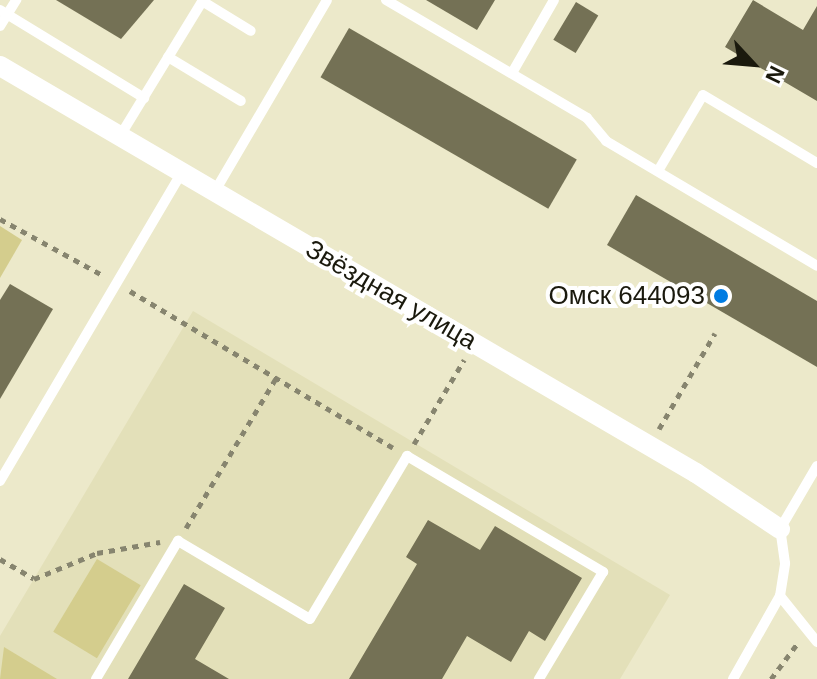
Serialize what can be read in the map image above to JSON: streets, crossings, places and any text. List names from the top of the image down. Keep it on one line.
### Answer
{"streets":{"street":["Звёздная улица"]},"places":["Омск 644093"],"north":"bottom right"}
